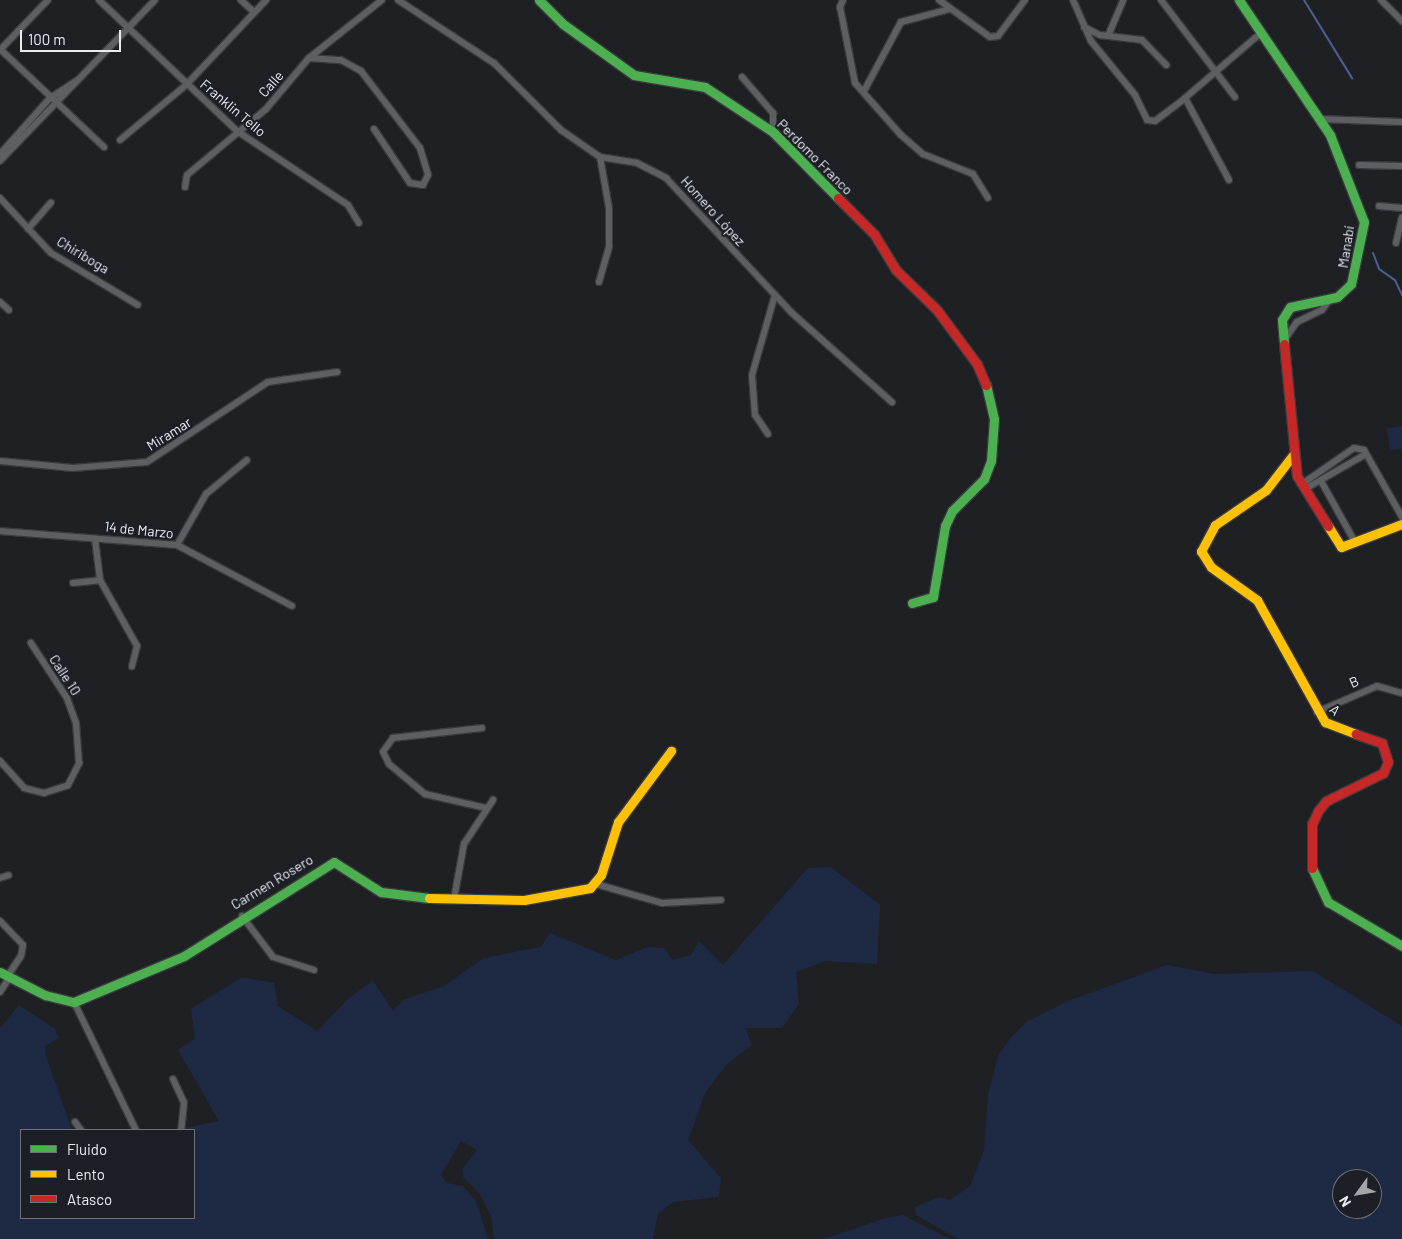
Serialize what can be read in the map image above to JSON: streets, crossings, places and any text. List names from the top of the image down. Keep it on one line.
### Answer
{"streets":{"street":["Calle","Franklin Tello","Perdomo Franco","Homero López","Manabí","Chiriboga","Miramar","14 de Marzo","Calle 10","B","A","Carmen Rosero"]},"crossings":[["Calle","Franklin Tello"],["Manabí","A"],["B","A"]],"legend":["Fluido","Lento","Atasco"],"scale_bar":"100 m","north":"bottom left"}
